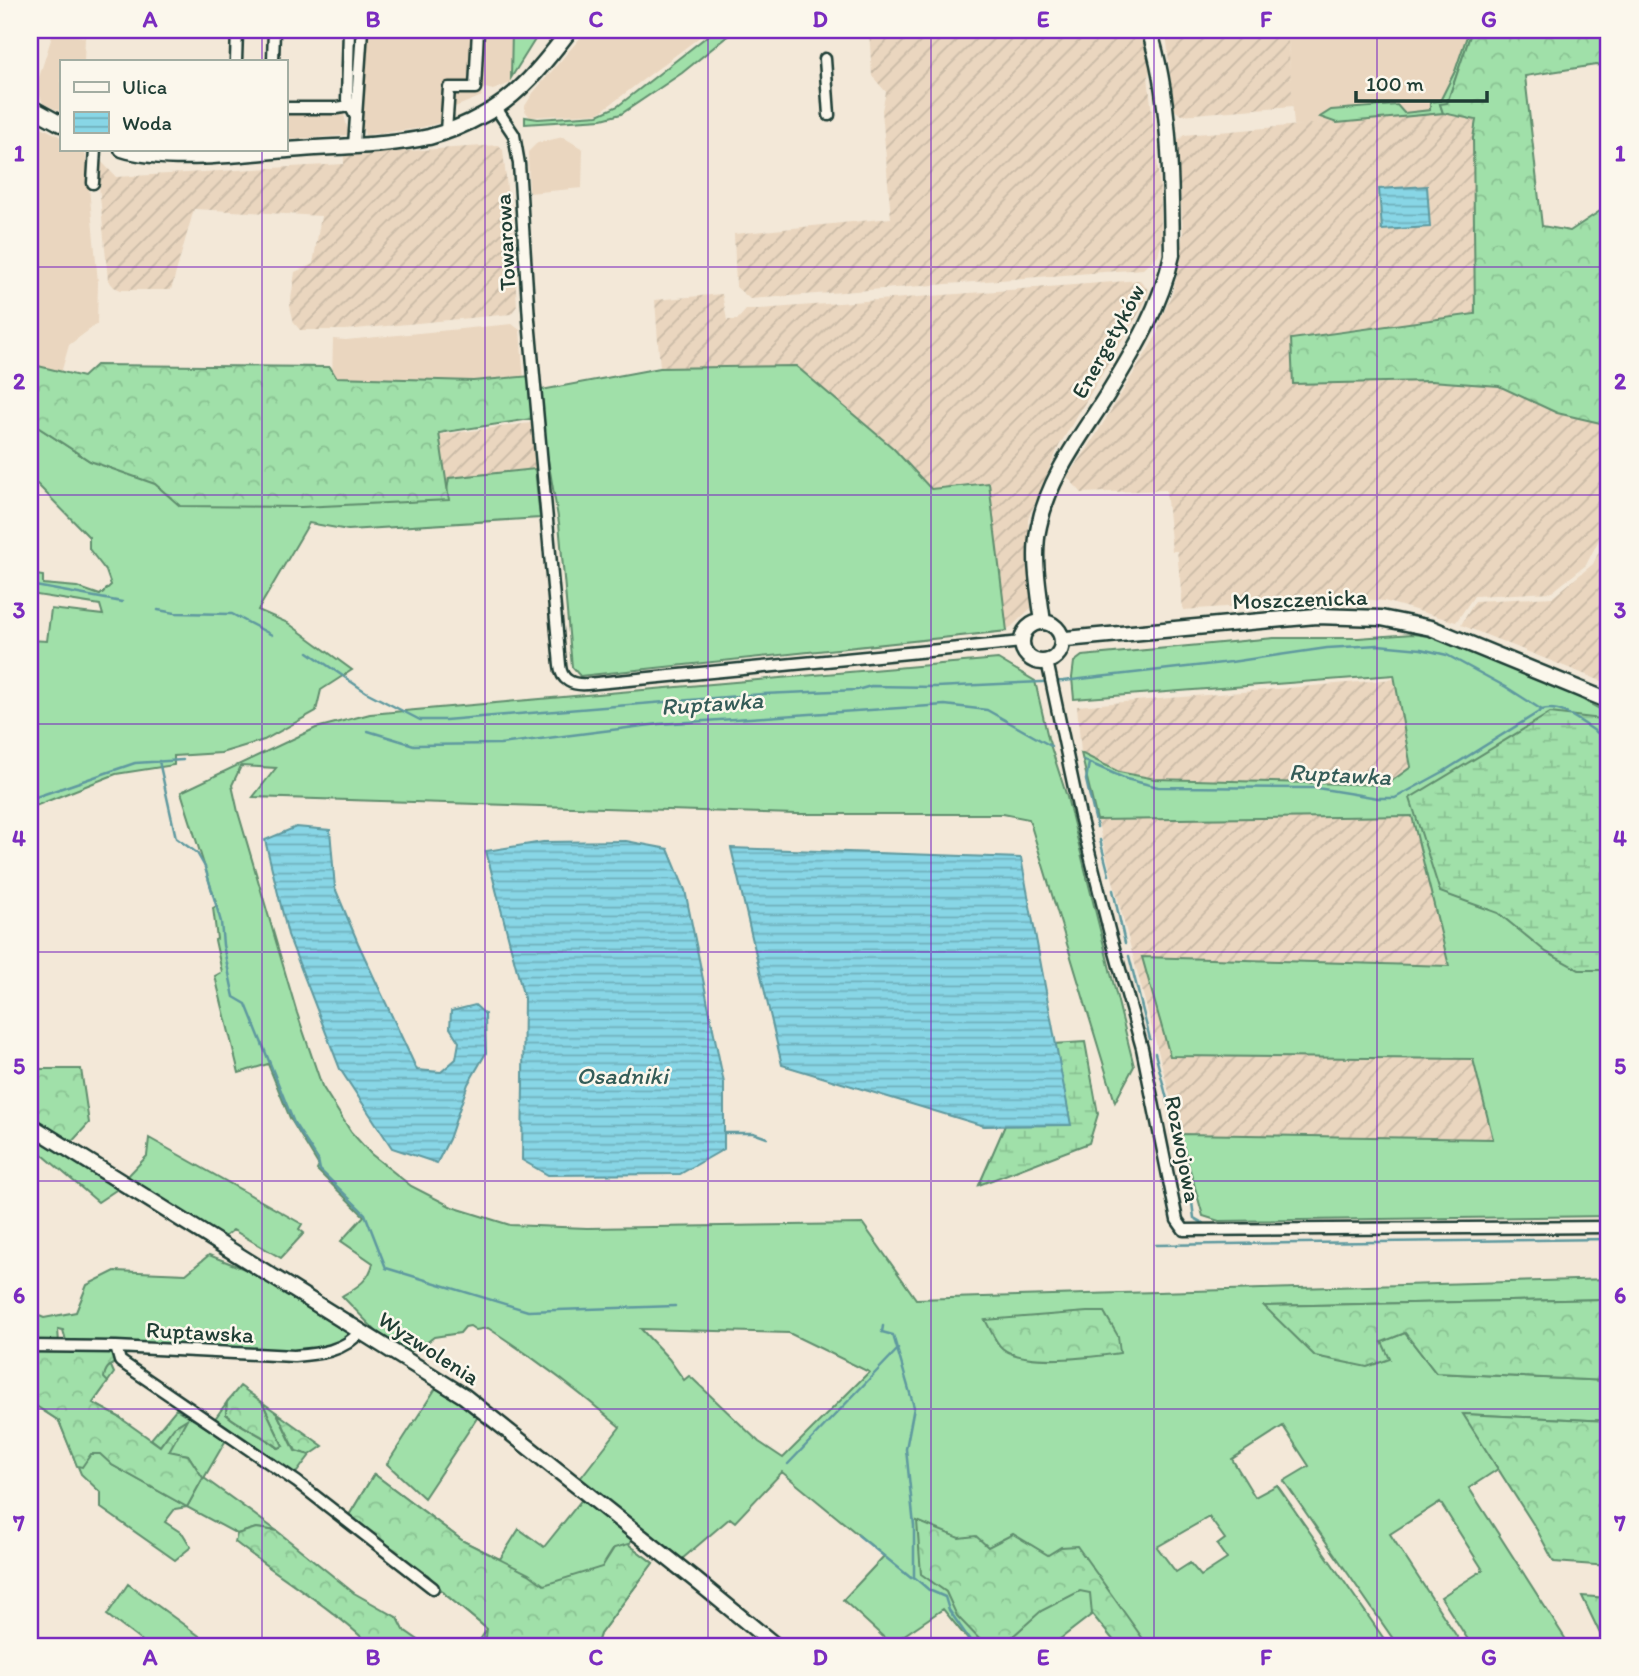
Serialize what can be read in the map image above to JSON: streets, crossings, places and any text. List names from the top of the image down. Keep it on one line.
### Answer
{"streets":{"street":["Towarowa","Energetyków","Moszczenicka","Rozwojowa","Ruptawska","Wyzwolenia"]},"crossings":[["Towarowa","Energetyków"],["Towarowa","Moszczenicka"],["Towarowa","Rozwojowa"],["Energetyków","Moszczenicka"],["Energetyków","Rozwojowa"],["Moszczenicka","Rozwojowa"],["Ruptawska","Wyzwolenia"]],"water":["Ruptawka","Osadniki"],"legend":["Ulica","Woda"],"scale_bar":"100 m","grid":{"columns":["A","B","C","D","E","F","G"],"rows":["1","2","3","4","5","6","7"]}}
